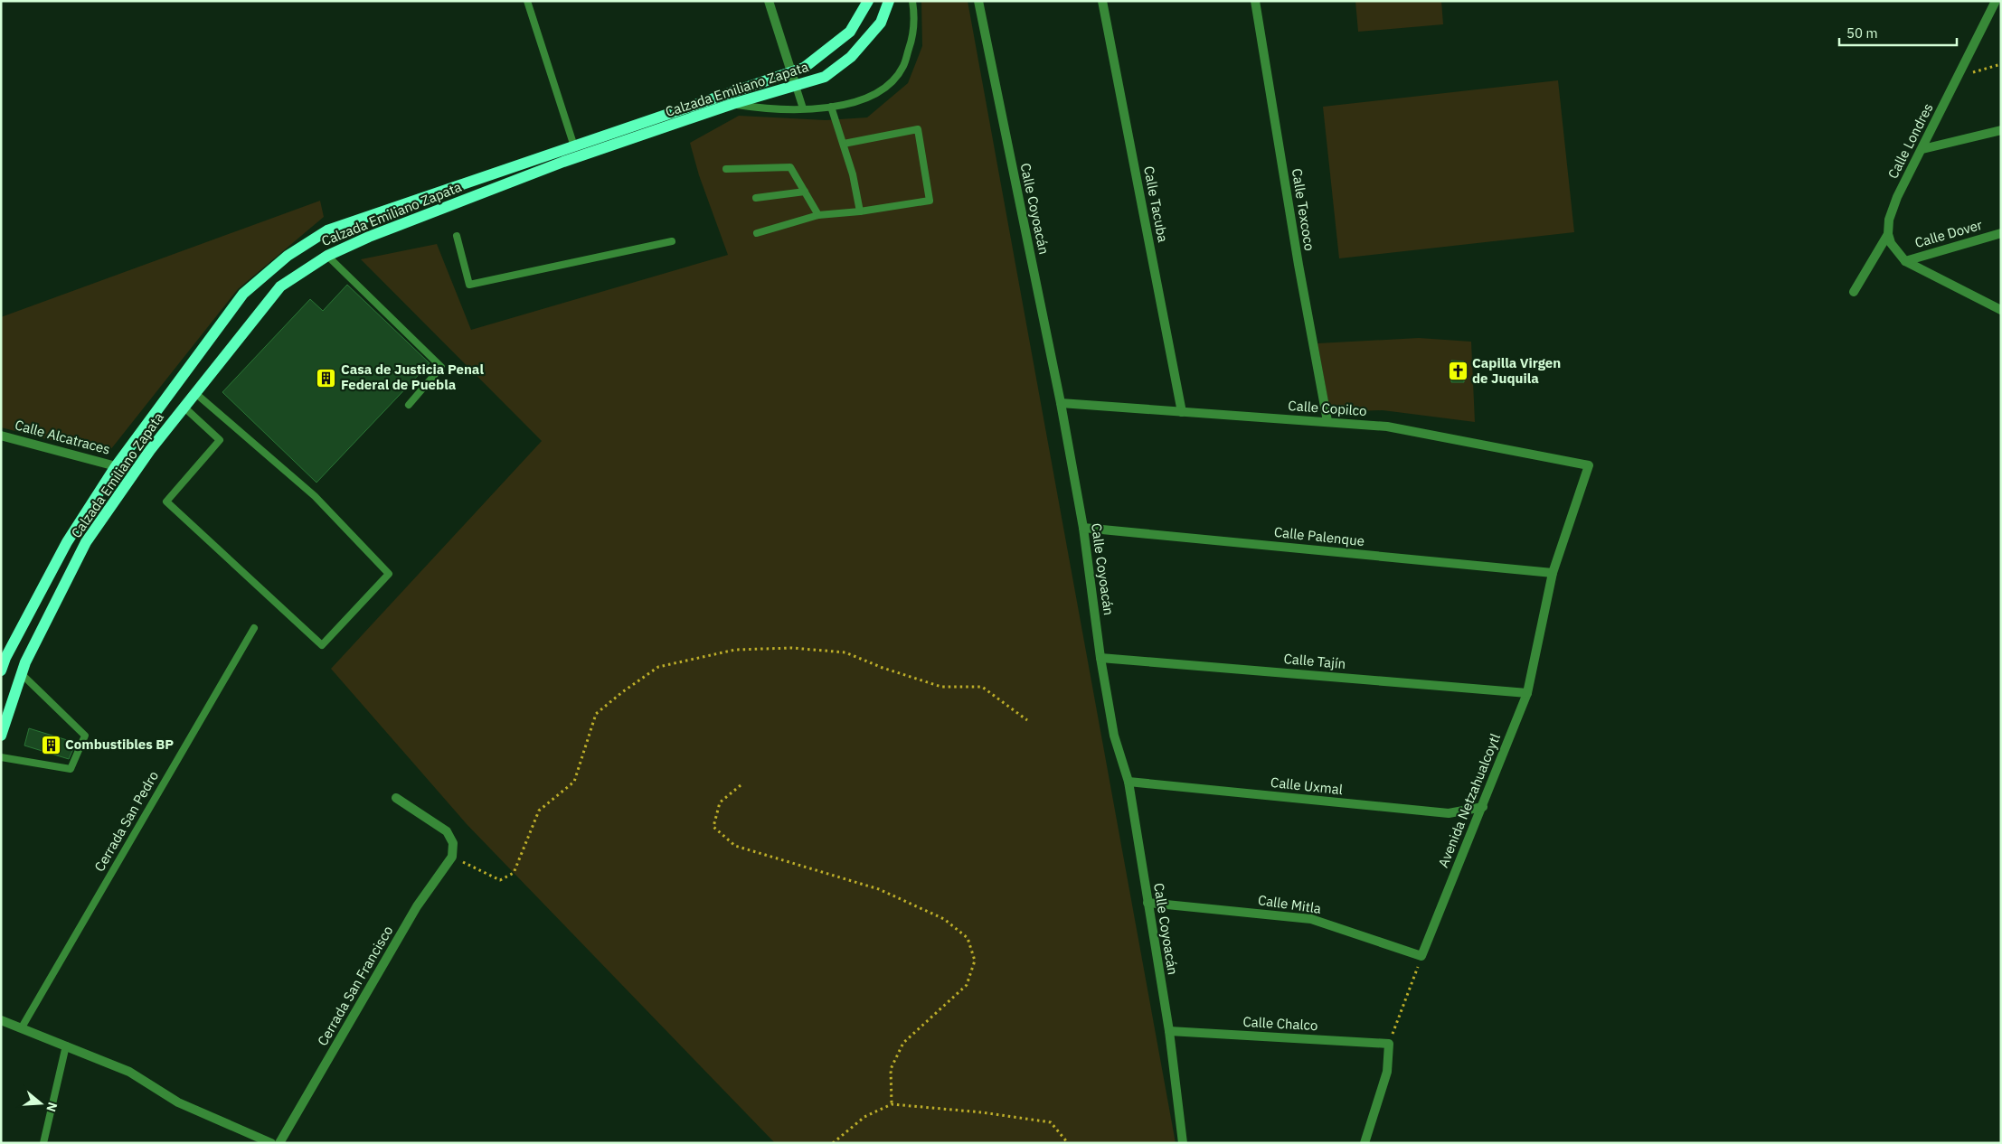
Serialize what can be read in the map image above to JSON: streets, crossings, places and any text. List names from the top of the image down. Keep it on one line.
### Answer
{"streets":{"main road":["Calzada Emiliano Zapata"],"street":["Calle Londres","Calle Tacuba","Calle Coyoacán","Calle Texcoco","Calle Dover","Calle Copilco","Calle Alcatraces","Calle Palenque","Calle Tajín","Calle Uxmal","Avenida Netzahualcoytl","Calle Mitla","Cerrada San Francisco","Calle Chalco"],"lane":["Cerrada San Pedro"]},"crossings":[["Calzada Emiliano Zapata","Calle Alcatraces"],["Calle Tacuba","Calle Copilco"],["Calle Coyoacán","Calle Copilco"],["Calle Coyoacán","Calle Palenque"],["Calle Coyoacán","Calle Tajín"],["Calle Coyoacán","Calle Uxmal"],["Calle Coyoacán","Calle Mitla"],["Calle Coyoacán","Calle Chalco"],["Calle Texcoco","Calle Copilco"],["Calle Copilco","Avenida Netzahualcoytl"],["Calle Palenque","Avenida Netzahualcoytl"],["Calle Tajín","Avenida Netzahualcoytl"],["Calle Uxmal","Avenida Netzahualcoytl"],["Avenida Netzahualcoytl","Calle Mitla"]],"places":{"church":["Capilla Virgen de Juquila"],"building":["Casa de Justicia Penal Federal de Puebla","Combustibles BP"]},"scale_bar":"50 m","north":"right"}
